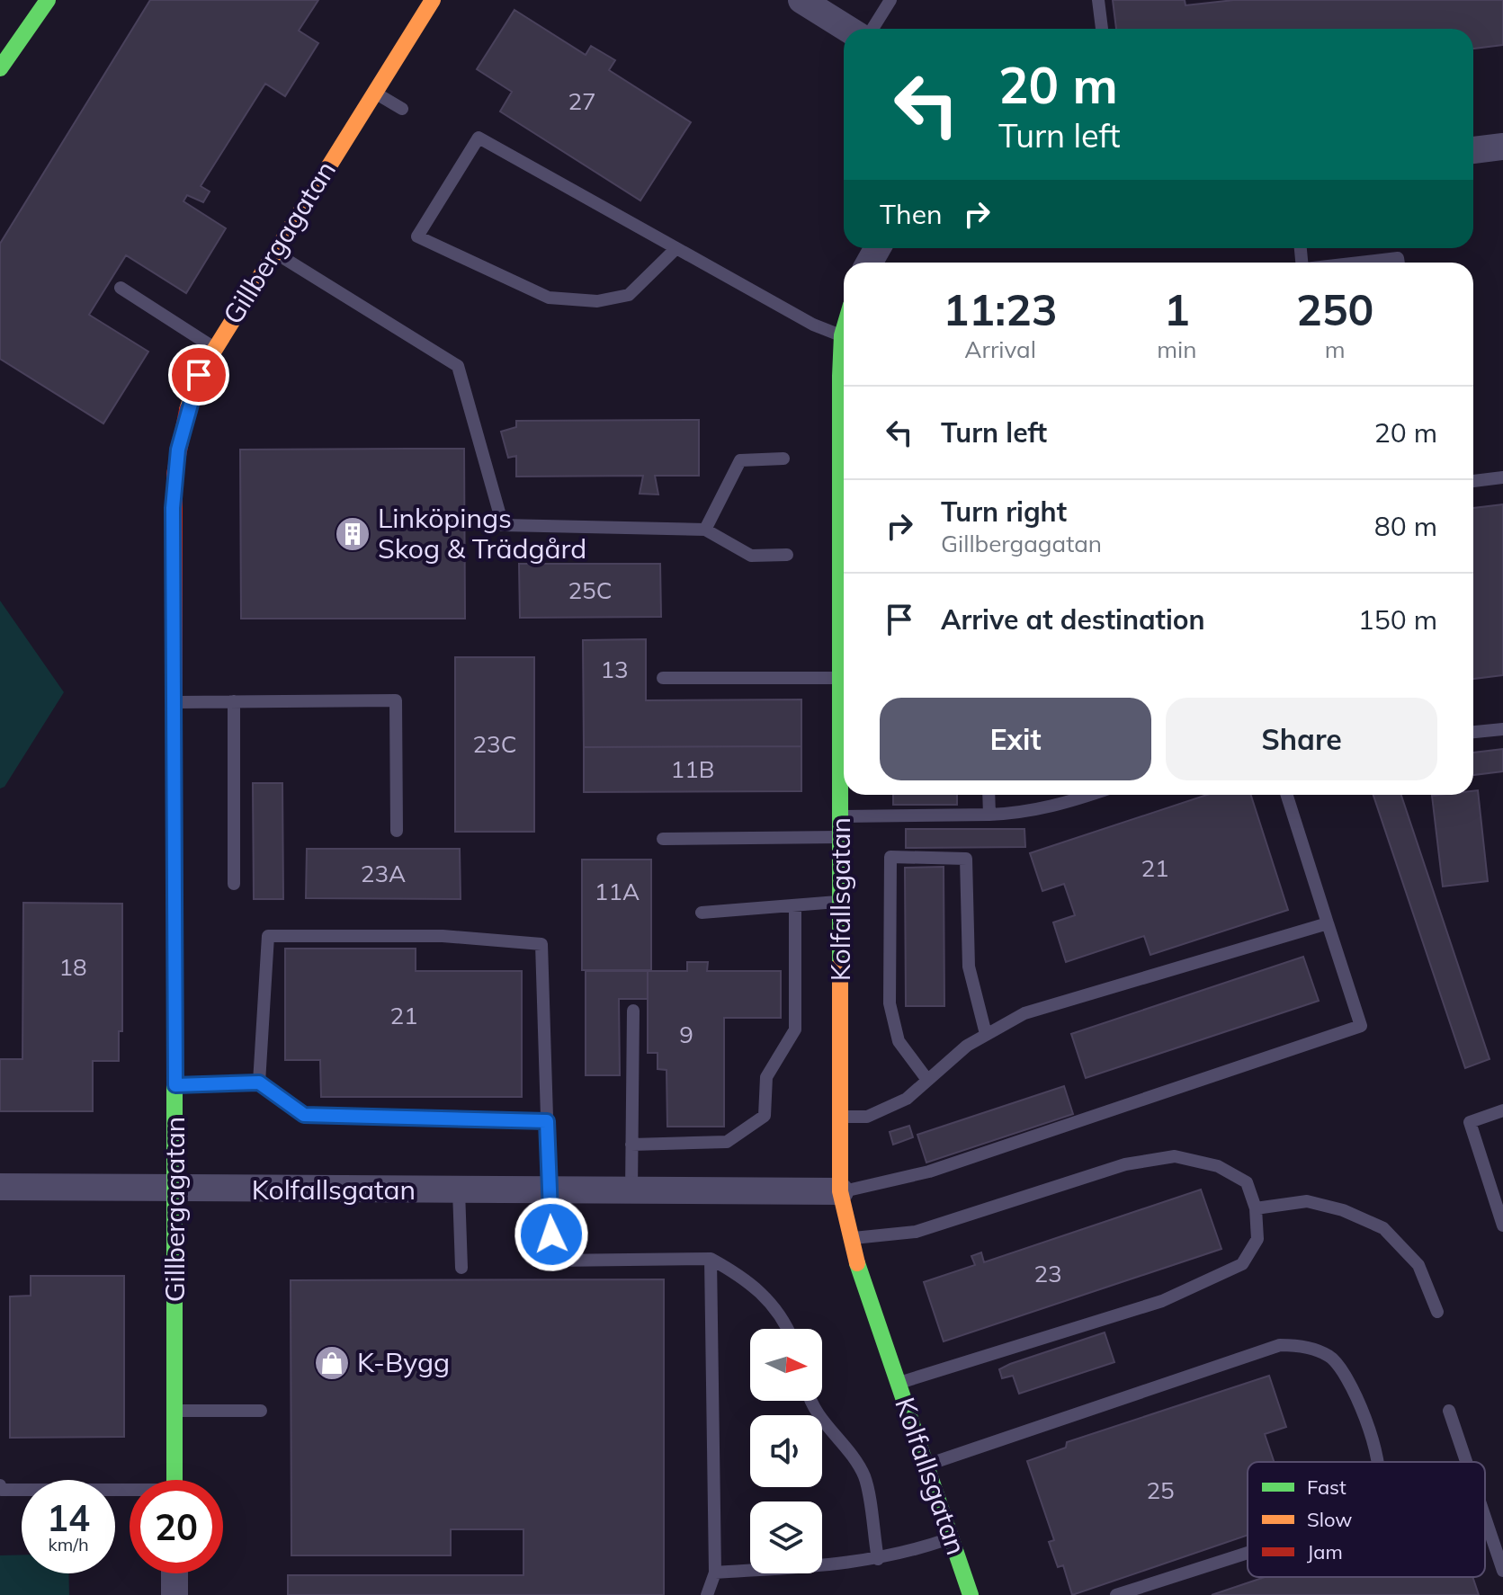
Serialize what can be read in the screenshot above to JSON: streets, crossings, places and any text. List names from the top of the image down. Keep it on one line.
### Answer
{"streets":{"street":["Gillbergagatan","Kolfallsgatan"]},"crossings":[["Gillbergagatan","Kolfallsgatan"]],"places":{"building":["Linköpings Skog & Trädgård"],"shop":["K-Bygg"]},"house_numbers":["27","25C","13","23C","11B","21","23A","11A","18","21","9","23","25"],"legend":["Fast","Slow","Jam"],"north":"right","page":{"turn":["20 m","Turn left"],"then":"Then","eta":["11:23","Arrival","1","min","250","m"],"list":[{"name":"Turn left","value":"20 m"},{"name":"Turn right","note":"Gillbergagatan","value":"80 m"},{"name":"Arrive at destination","value":"150 m"}],"buttons":["Exit","Share"],"speed":"14 km/h","limit":"20"}}
